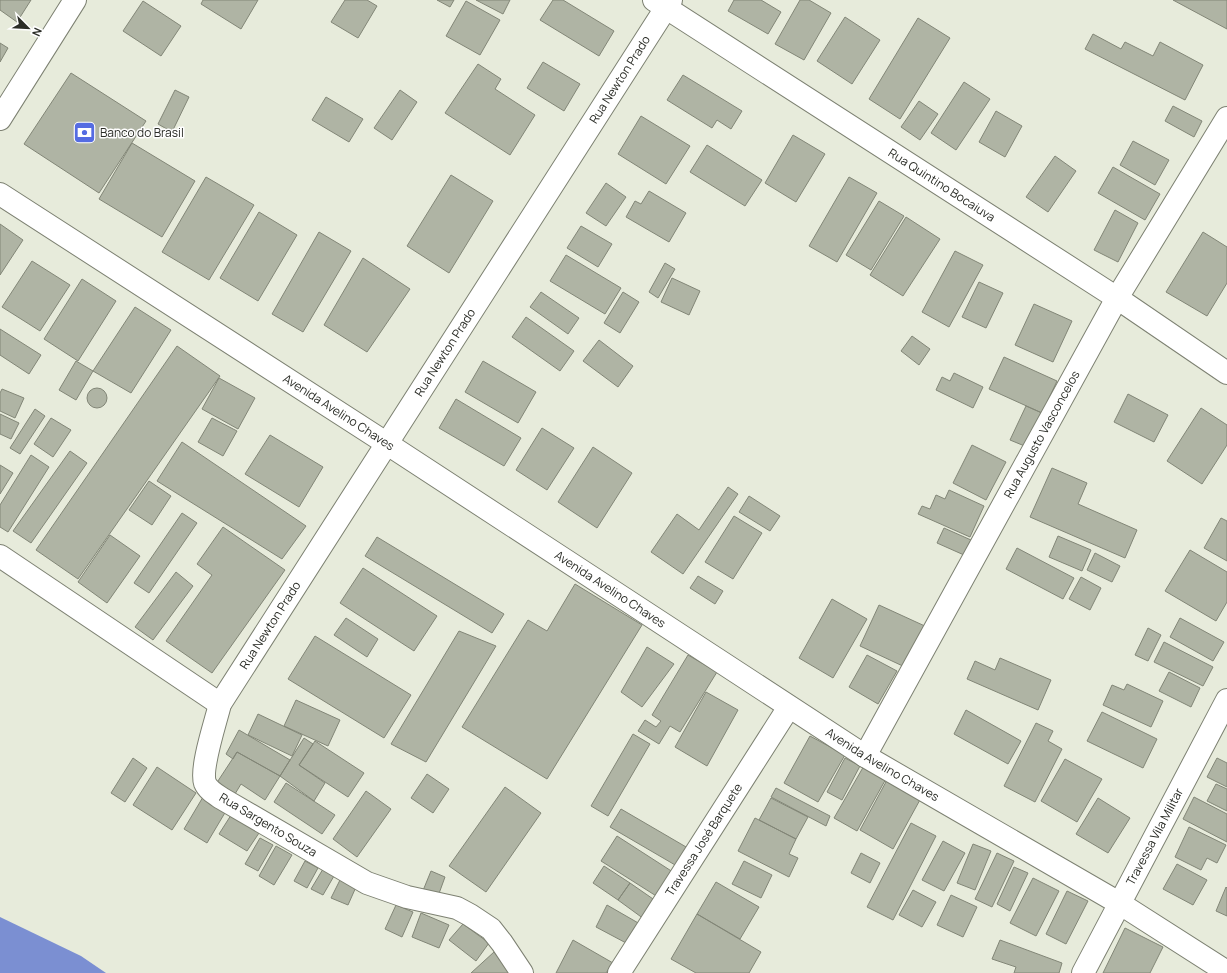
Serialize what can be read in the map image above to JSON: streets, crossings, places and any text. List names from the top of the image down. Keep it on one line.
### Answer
{"streets":{"street":["Rua Newton Prado","Rua Quintino Bocaiuva","Avenida Avelino Chaves","Rua Augusto Vasconcelos","Rua Sargento Souza","Travessa Vila Militar","Travessa José Barquete"]},"crossings":[["Rua Newton Prado","Rua Quintino Bocaiuva"],["Rua Newton Prado","Avenida Avelino Chaves"],["Rua Newton Prado","Rua Sargento Souza"],["Rua Quintino Bocaiuva","Rua Augusto Vasconcelos"],["Avenida Avelino Chaves","Rua Augusto Vasconcelos"],["Avenida Avelino Chaves","Travessa Vila Militar"],["Avenida Avelino Chaves","Travessa José Barquete"]],"places":{"bank":["Banco do Brasil"]},"north":"bottom right"}
